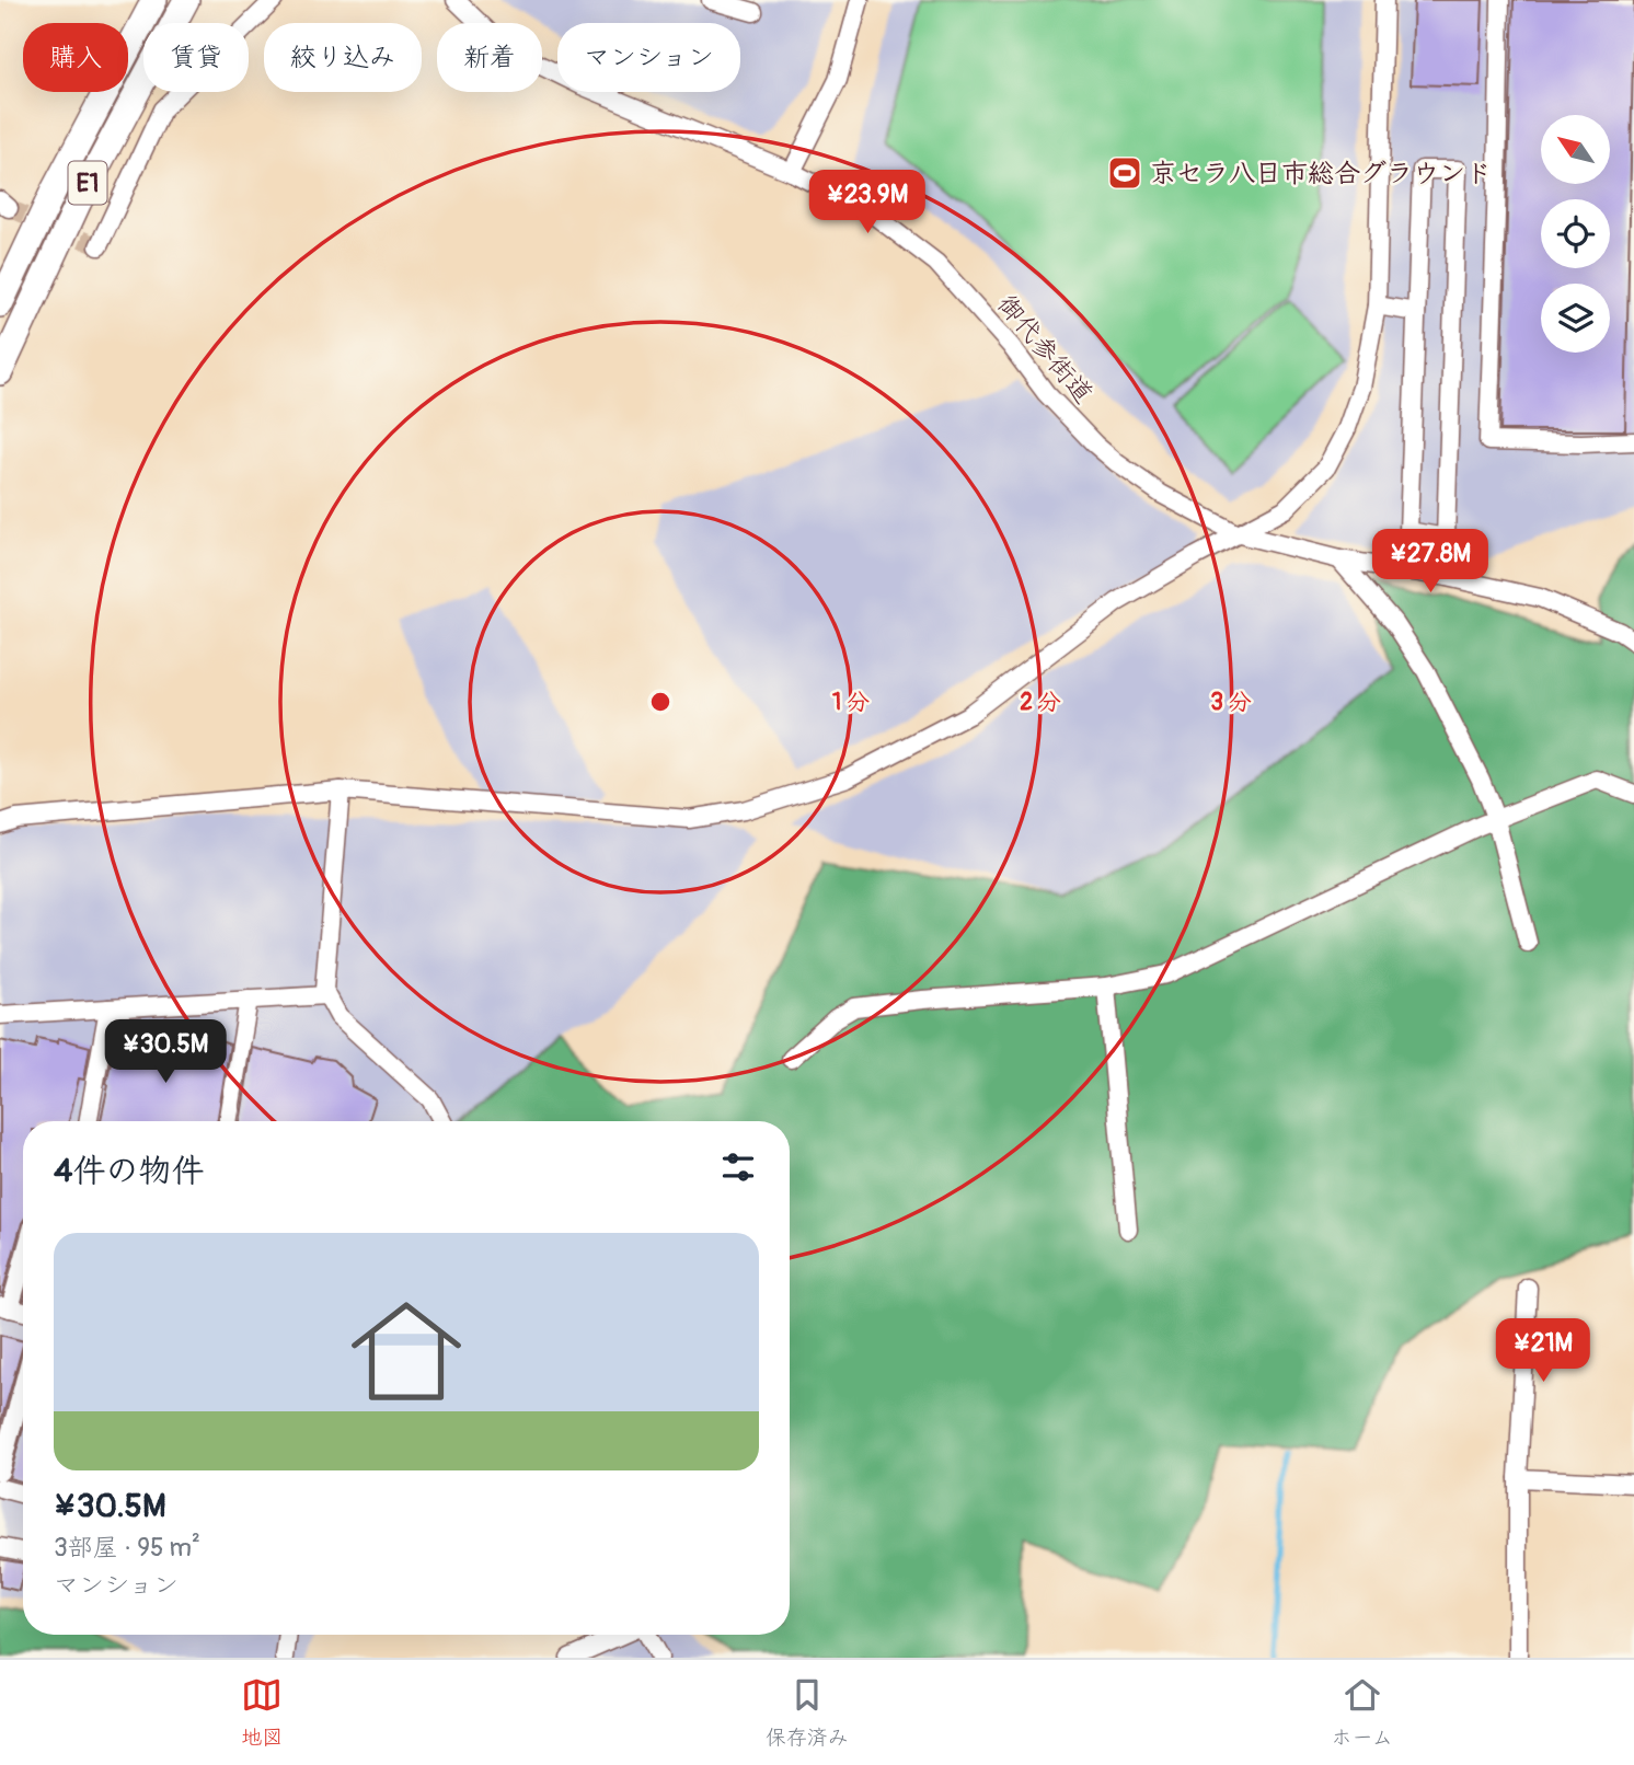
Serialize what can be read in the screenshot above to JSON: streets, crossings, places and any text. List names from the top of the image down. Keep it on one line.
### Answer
{"streets":{"highway":["E1"],"street":["御代参街道"]},"places":{"sports":["京セラ八日市総合グラウンド"]},"north":"top left","page":{"chip":["購入","賃貸","絞り込み","新着","マンション"],"price":["¥23.9M","¥27.8M","¥30.5M","¥21M"],"heading":"4件の物件","list":[{"name":"¥30.5M","note":"3部屋 · 95 m² · マンション"}],"tabs":["地図","保存済み","ホーム"]},"rings":["1 分","2 分","3 分"]}
